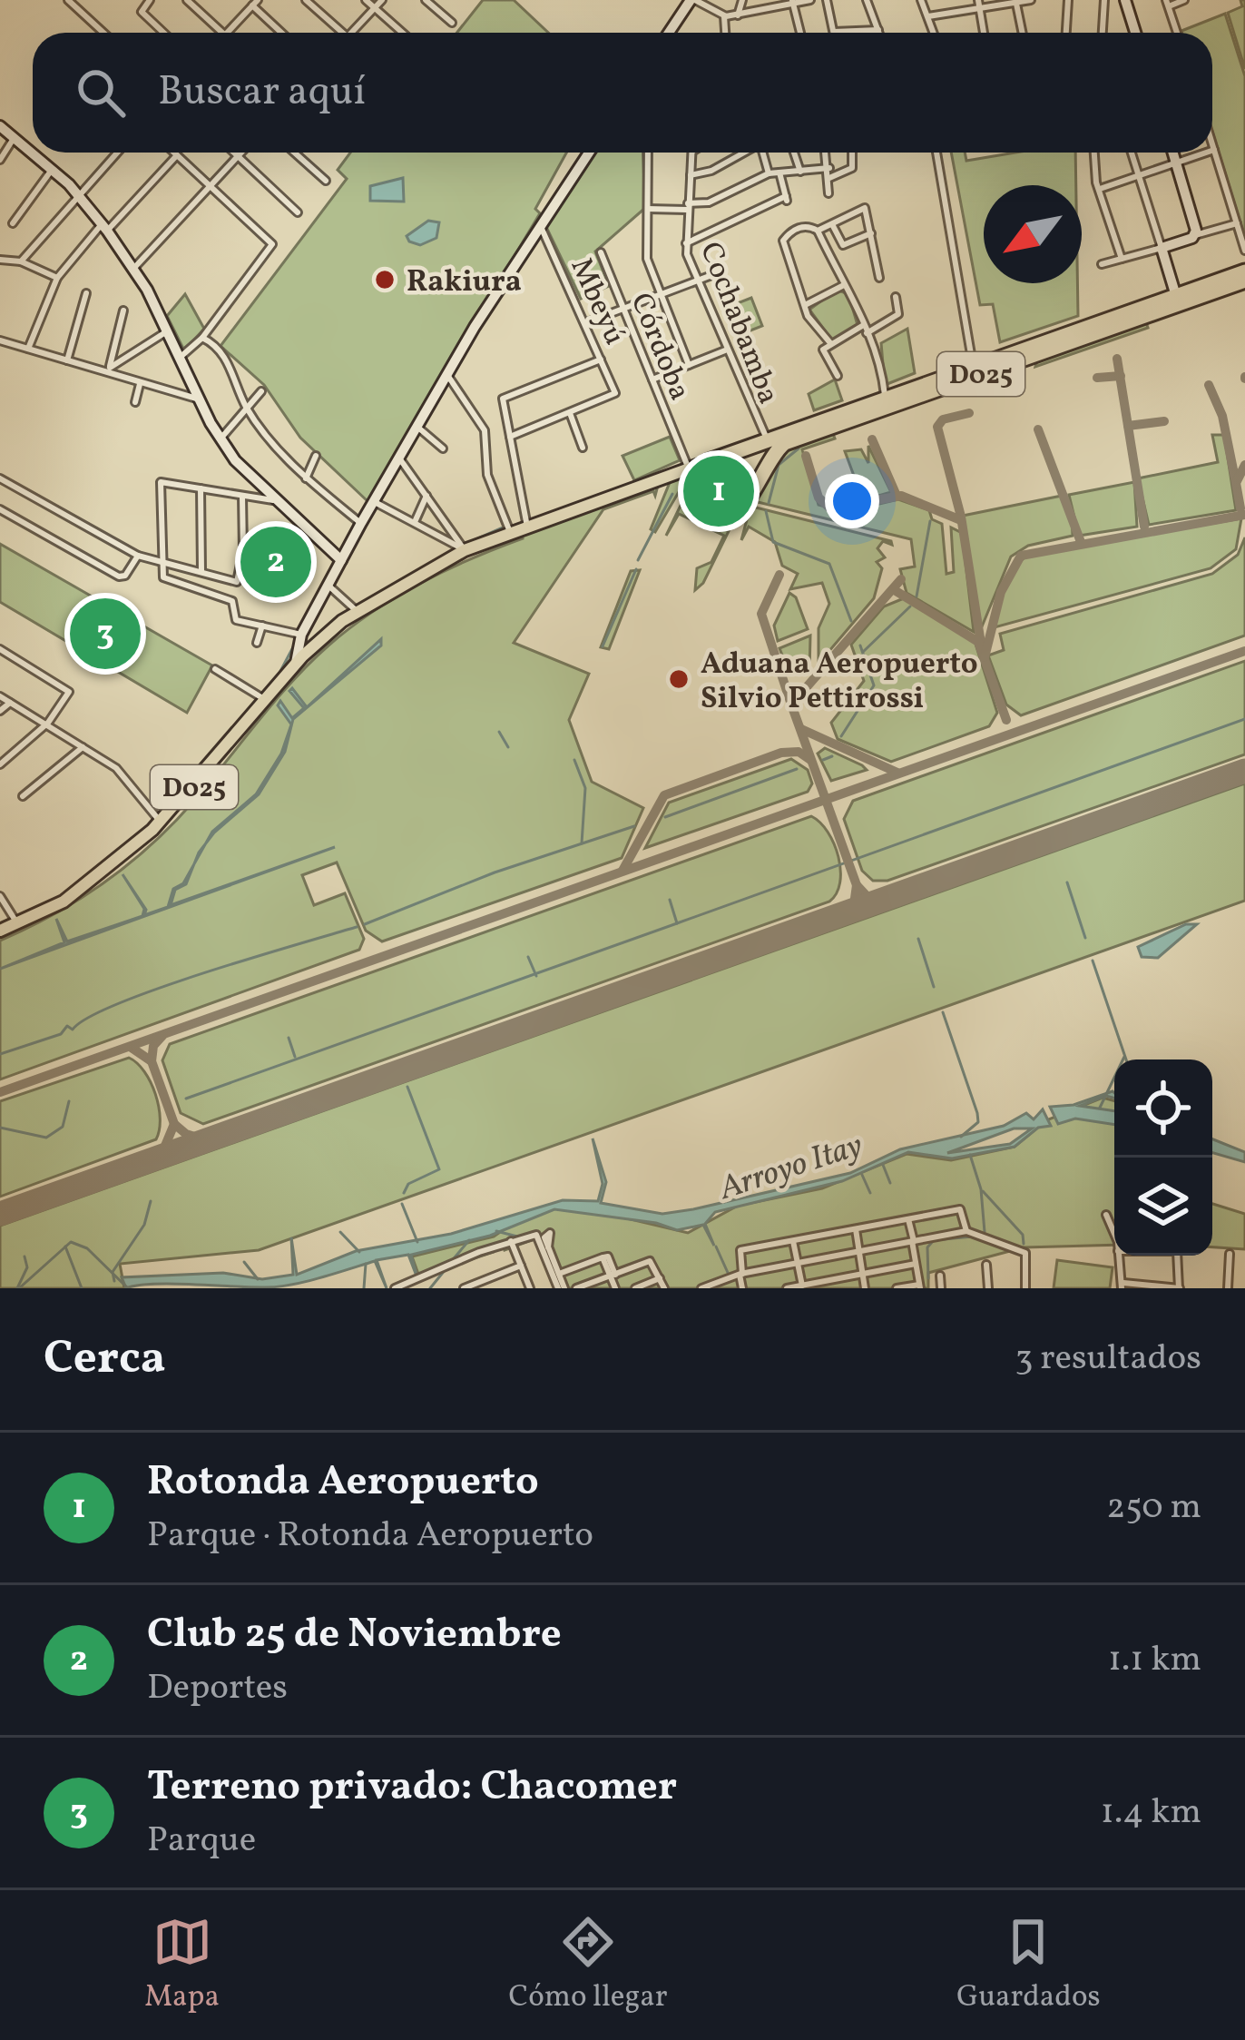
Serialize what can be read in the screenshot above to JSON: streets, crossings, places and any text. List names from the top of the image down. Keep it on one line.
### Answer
{"streets":{"highway":["D025"],"street":["Mbeyú","Cochabamba","Córdoba"]},"crossings":[["Cochabamba","D025"],["Córdoba","D025"]],"water":["Arroyo Itay"],"places":["Rakiura","Aduana Aeropuerto Silvio Pettirossi"],"north":"bottom left","page":{"search":"Buscar aquí","pins":["1","2","3"],"heading":["Cerca","3 resultados"],"list":[{"mark":"1","name":"Rotonda Aeropuerto","note":"Parque · Rotonda Aeropuerto","value":"250 m"},{"mark":"2","name":"Club 25 de Noviembre","note":"Deportes","value":"1.1 km"},{"mark":"3","name":"Terreno privado: Chacomer","note":"Parque","value":"1.4 km"}],"nav":["Mapa","Cómo llegar","Guardados"]}}
